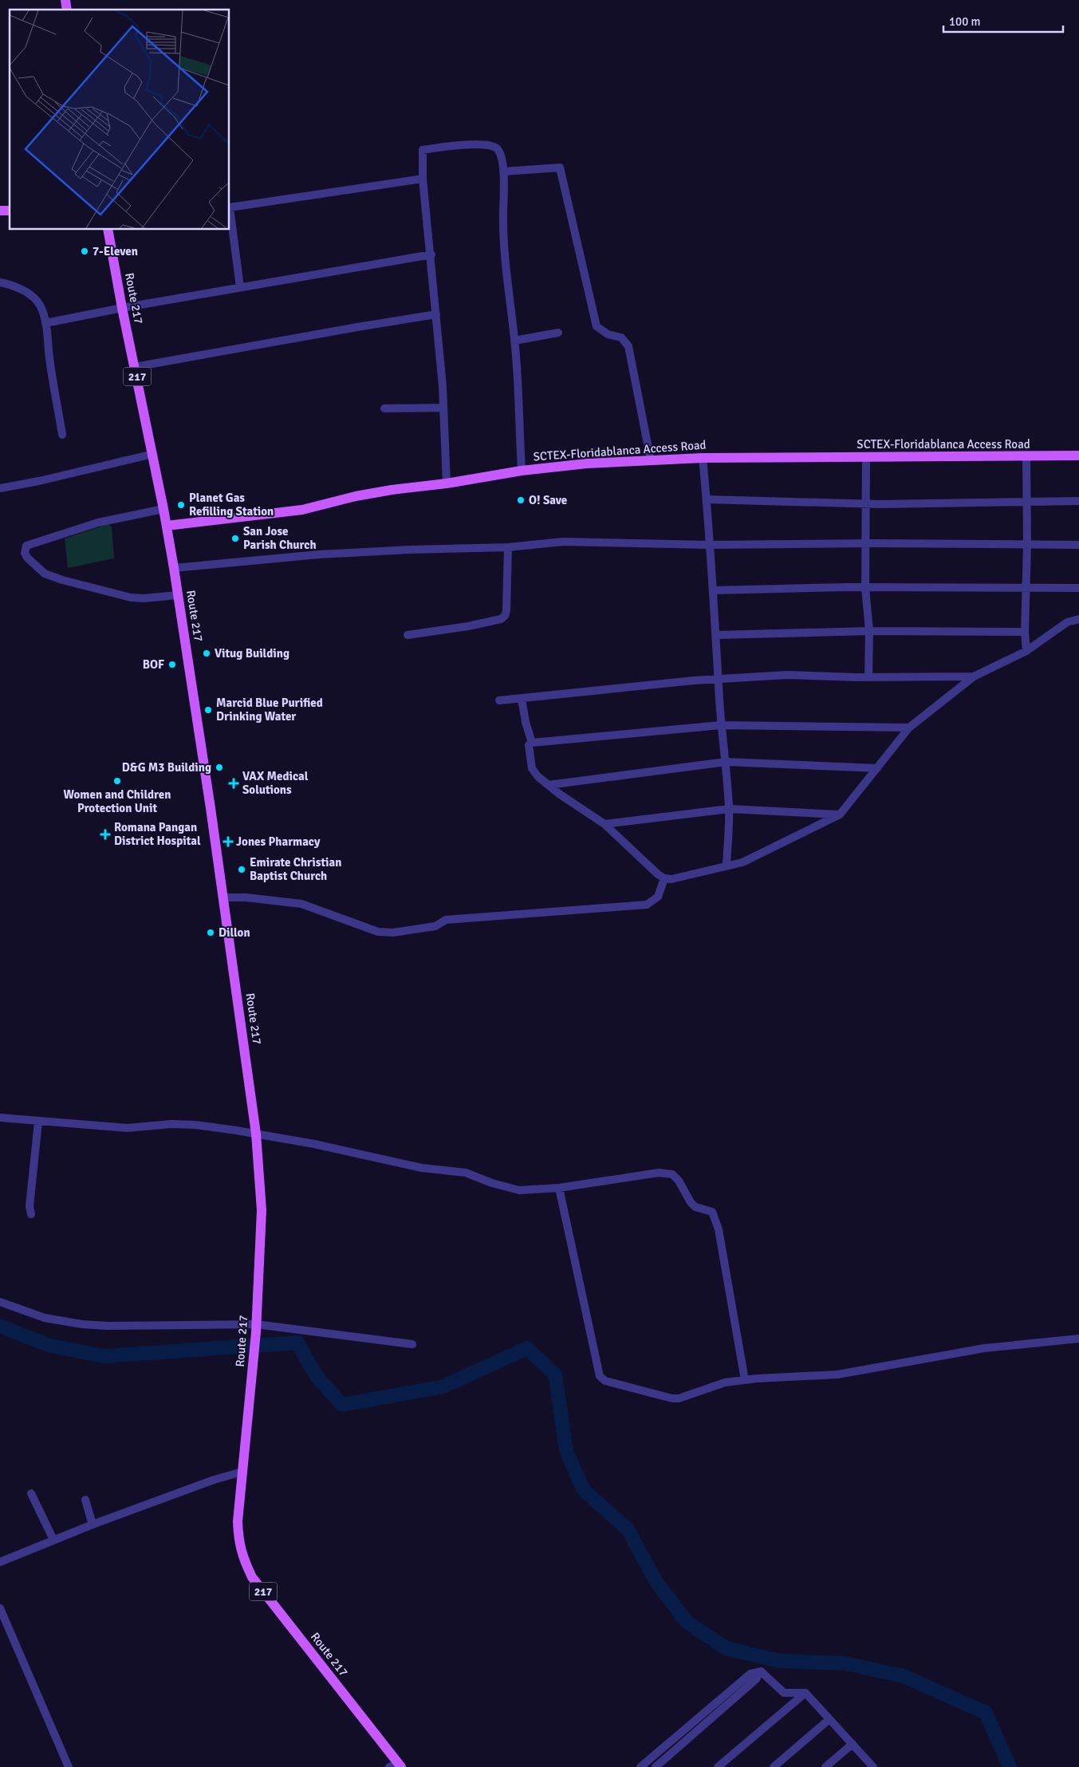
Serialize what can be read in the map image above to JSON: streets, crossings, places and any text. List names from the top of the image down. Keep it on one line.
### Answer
{"streets":{"main road":["Route 217","217","SCTEX-Floridablanca Access Road"]},"crossings":[["Route 217","SCTEX-Floridablanca Access Road"]],"places":{"other":["7-Eleven","O! Save","Planet Gas Refilling Station","San Jose Parish Church","Vitug Building","BOF","Marcid Blue Purified Drinking Water","D&G M3 Building","Women and Children Protection Unit","Emirate Christian Baptist Church","Dillon"],"health":["VAX Medical Solutions","Romana Pangan District Hospital","Jones Pharmacy"]},"scale_bar":"100 m"}
